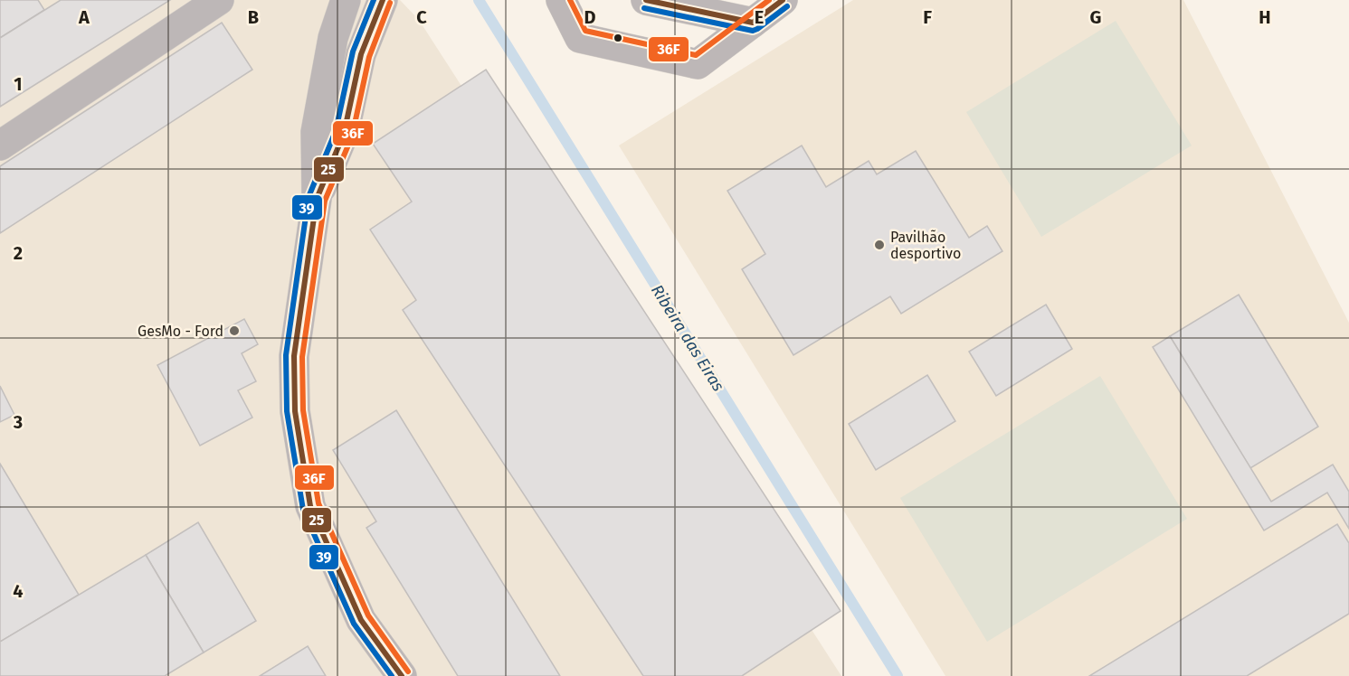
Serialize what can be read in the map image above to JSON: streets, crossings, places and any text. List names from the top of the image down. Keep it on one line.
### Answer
{"water":["Ribeira das Eiras"],"places":["Pavilhão desportivo","GesMo - Ford"],"lines":["transit line 25","transit line 39","transit line 36F"],"grid":{"columns":["A","B","C","D","E","F","G","H"],"rows":["1","2","3","4"]}}
